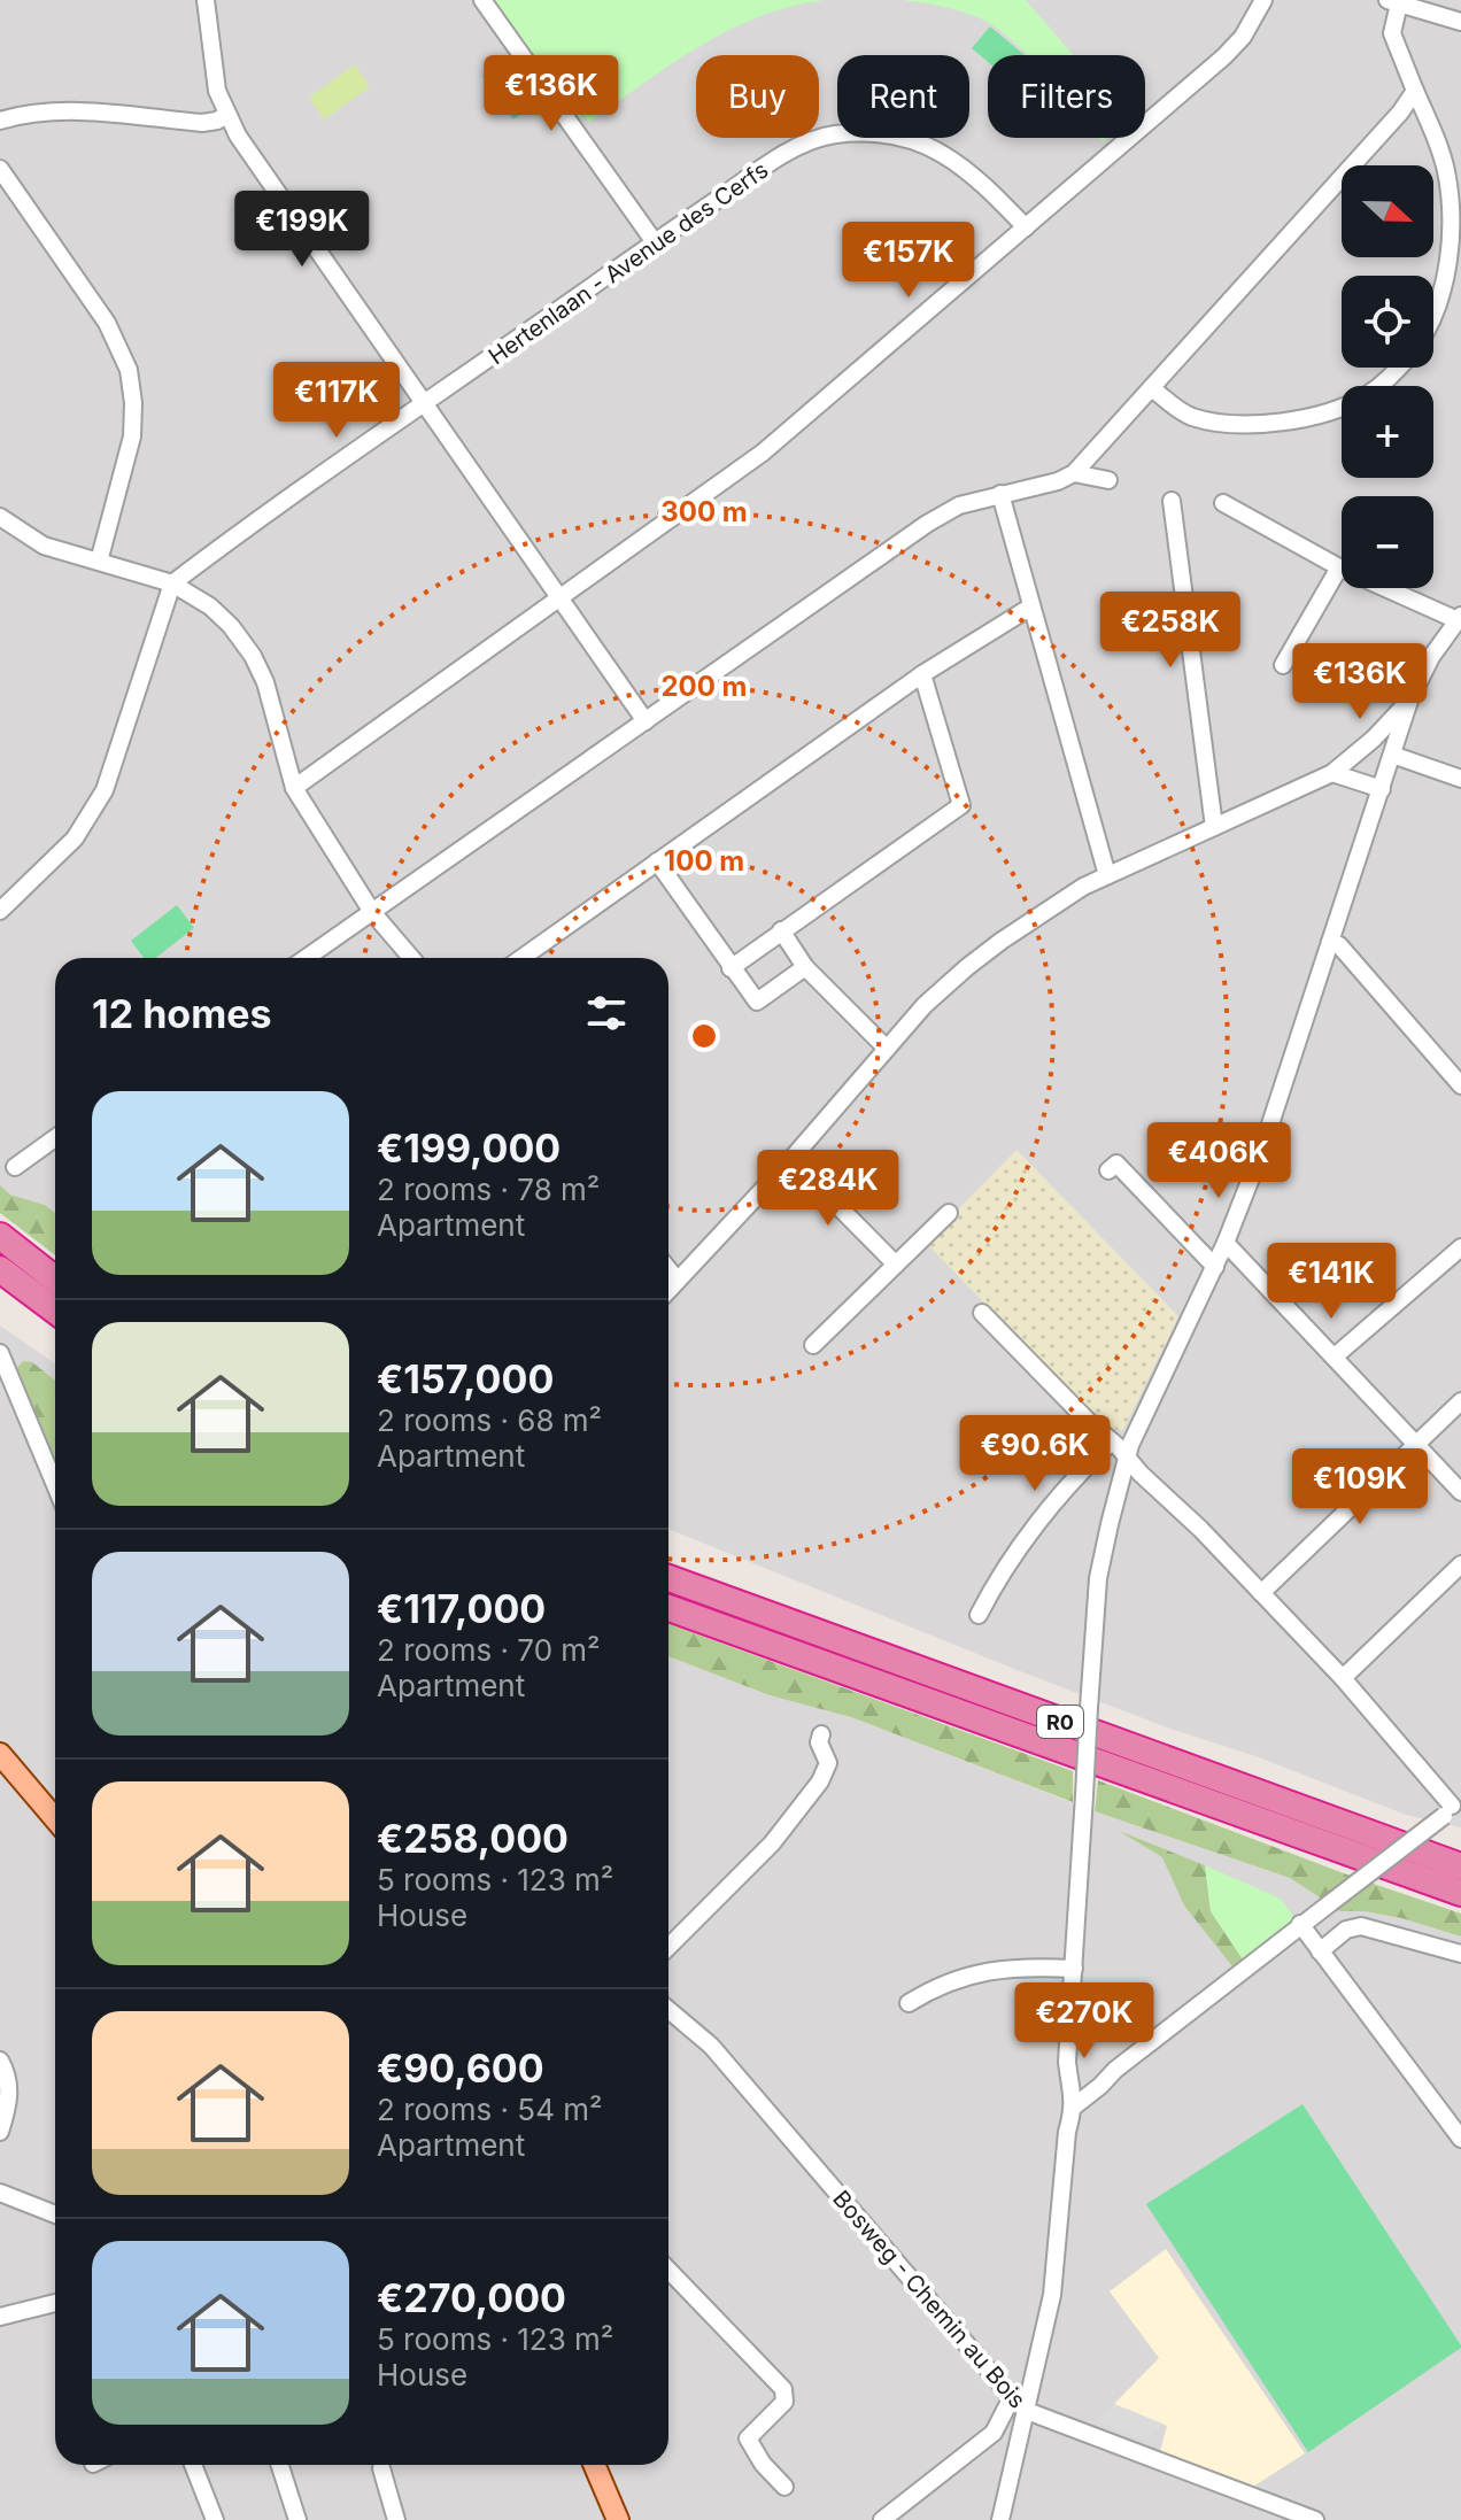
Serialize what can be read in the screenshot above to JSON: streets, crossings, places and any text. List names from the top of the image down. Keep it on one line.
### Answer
{"streets":{"highway":["R0"],"street":["Hertenlaan - Avenue des Cerfs","Bosweg - Chemin au Bois"]},"north":"right","page":{"price":["€136K","€199K","€157K","€117K","€258K","€136K","€406K","€284K","€141K","€90.6K","€109K","€270K"],"chip":["Buy","Rent","Filters"],"map_buttons":["+","−"],"heading":"12 homes","list":[{"name":"€199,000","note":"2 rooms · 78 m² · Apartment"},{"name":"€157,000","note":"2 rooms · 68 m² · Apartment"},{"name":"€117,000","note":"2 rooms · 70 m² · Apartment"},{"name":"€258,000","note":"5 rooms · 123 m² · House"},{"name":"€90,600","note":"2 rooms · 54 m² · Apartment"},{"name":"€270,000","note":"5 rooms · 123 m² · House"}]},"rings":["300 m","200 m","100 m"]}
